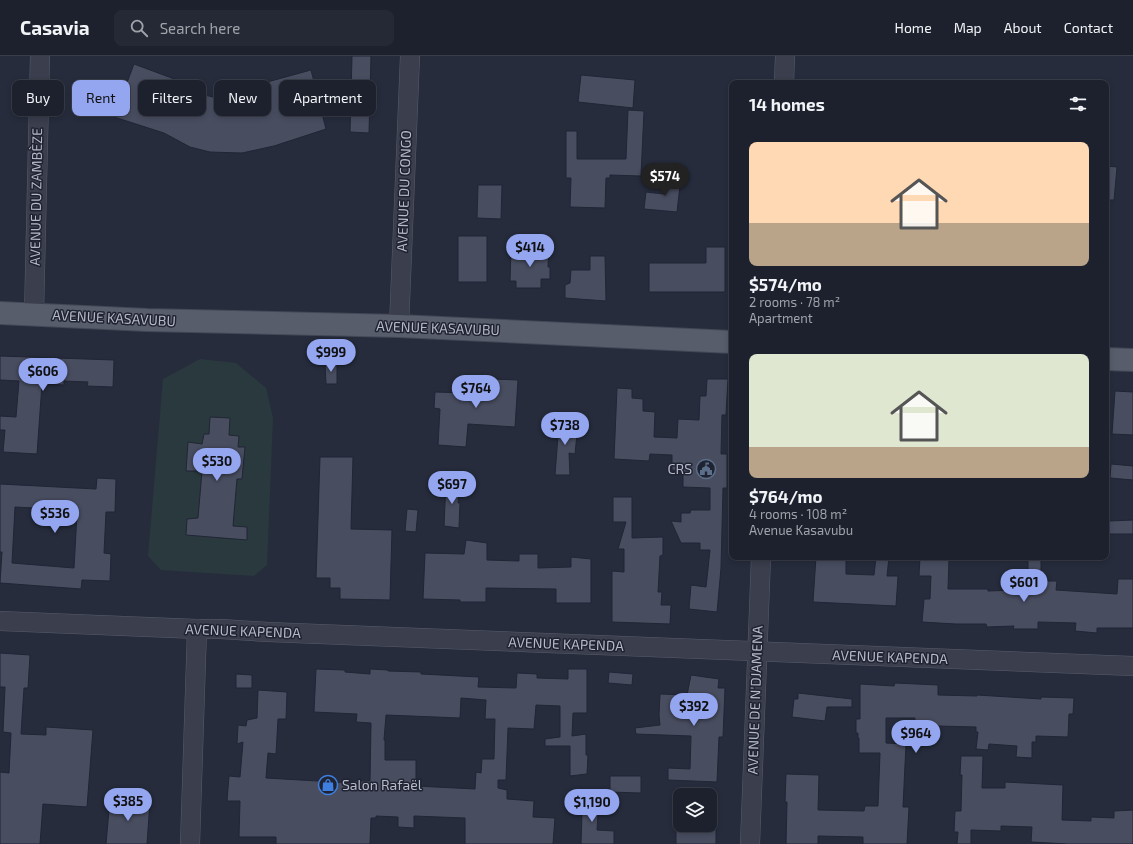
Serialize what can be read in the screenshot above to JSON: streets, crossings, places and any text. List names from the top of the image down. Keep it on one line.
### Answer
{"streets":{"main road":["AVENUE KASAVUBU"],"street":["AVENUE DU CONGO","AVENUE DU ZAMBÈZE","AVENUE KAPENDA","AVENUE DE N'DJAMENA"]},"crossings":[["AVENUE DU CONGO","AVENUE KASAVUBU"],["AVENUE DU ZAMBÈZE","AVENUE KASAVUBU"],["AVENUE KAPENDA","AVENUE DE N'DJAMENA"]],"places":{"public building":["CRS"],"shop":["Salon Rafaël"]},"page":{"header":"Casavia","search":"Search here","nav":["Home","Map","About","Contact"],"chip":["Buy","Rent","Filters","New","Apartment"],"heading":"14 homes","list":[{"name":"$574/mo","note":"2 rooms · 78 m² · Apartment"},{"name":"$764/mo","note":"4 rooms · 108 m² · Avenue Kasavubu"}],"price":["$574","$414","$999","$606","$764","$738","$530","$697","$536","$601","$392","$964","$385","$1,190"]}}
